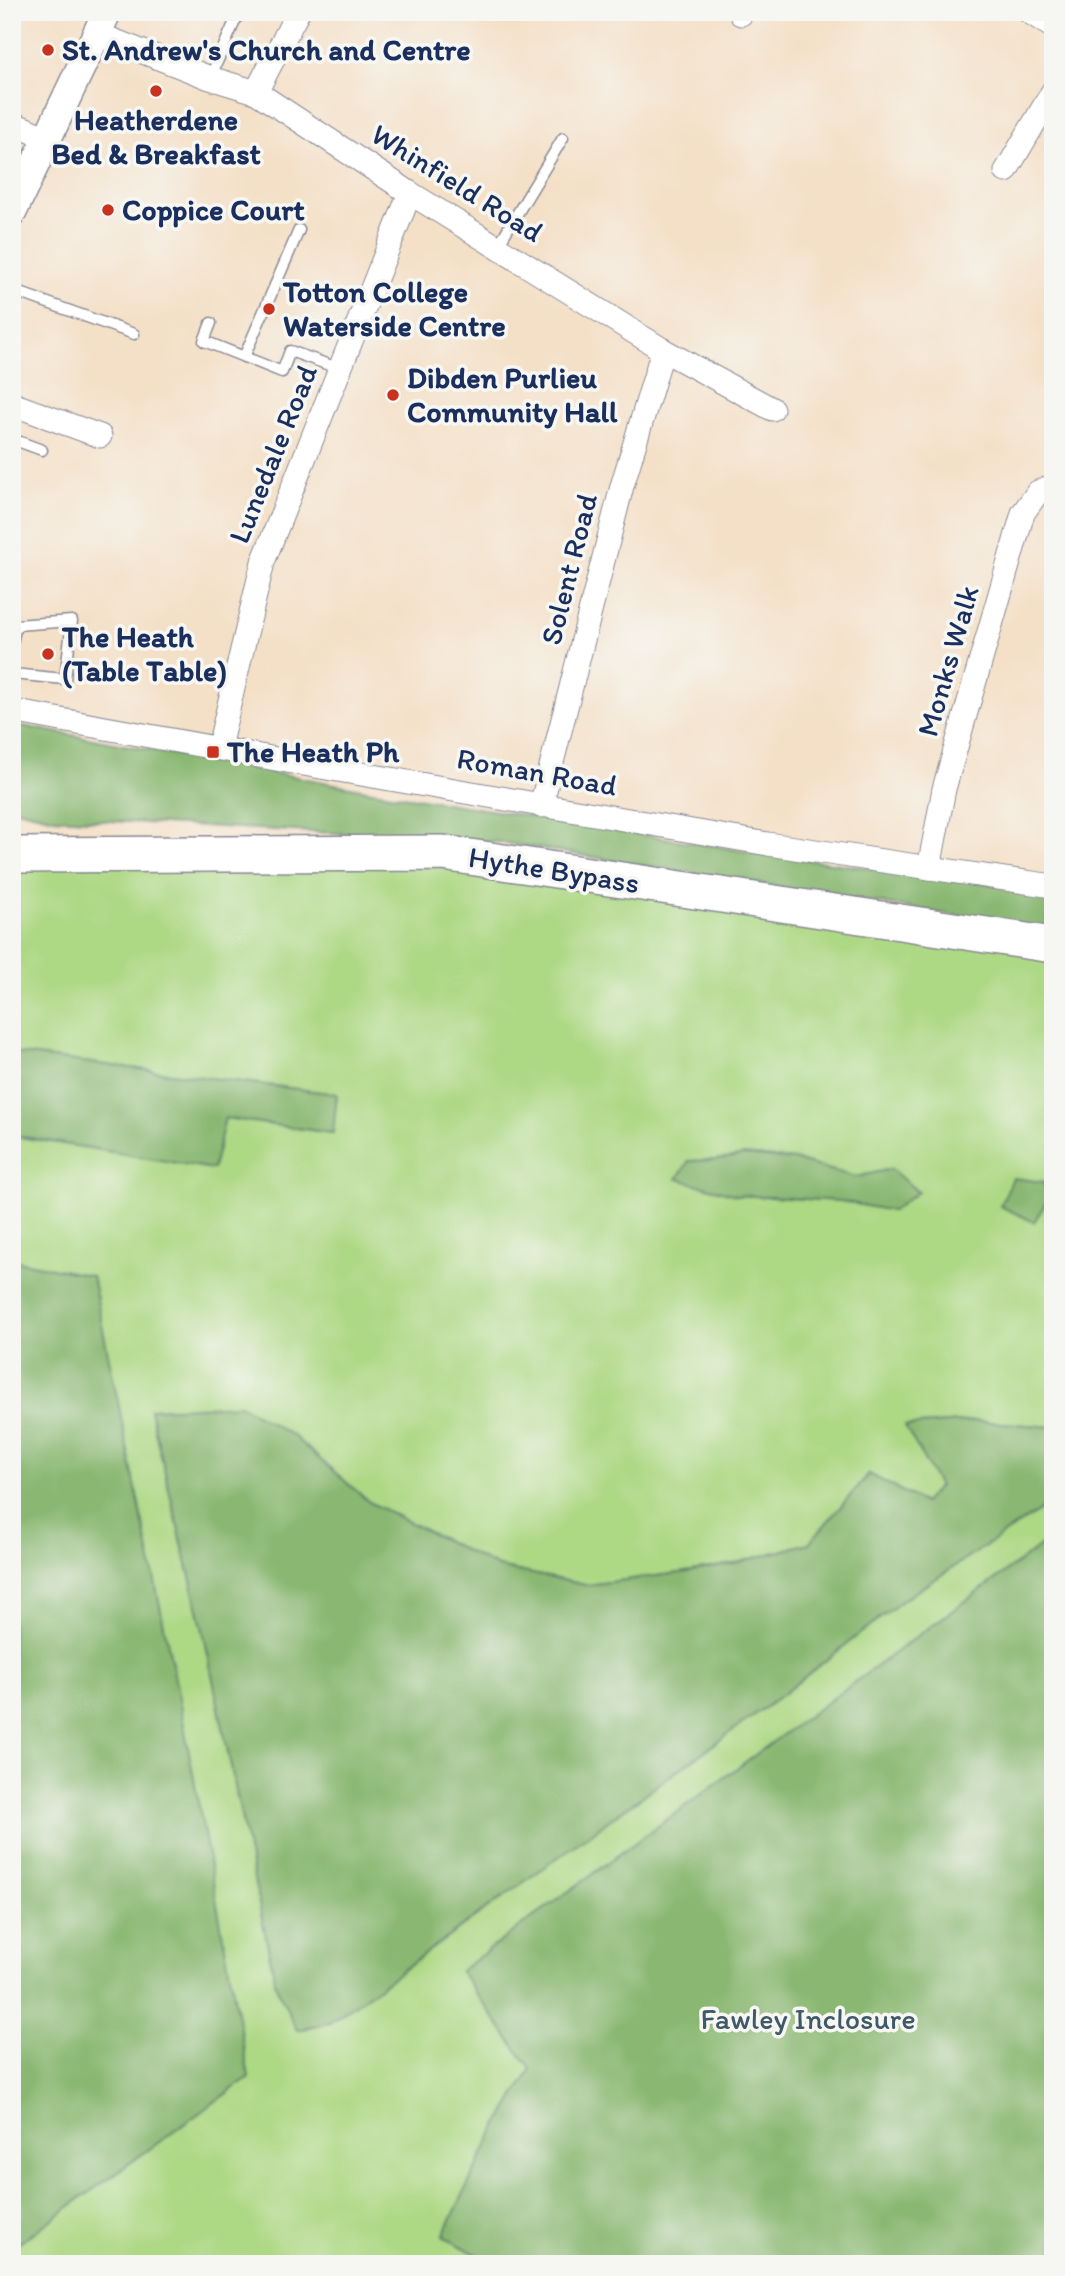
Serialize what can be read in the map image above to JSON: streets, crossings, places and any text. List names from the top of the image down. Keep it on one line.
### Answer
{"streets":{"main road":["Hythe Bypass"],"street":["Whinfield Road","Lunedale Road","Solent Road","Monks Walk","Roman Road"]},"crossings":[["Whinfield Road","Lunedale Road"],["Whinfield Road","Solent Road"],["Lunedale Road","Roman Road"],["Solent Road","Roman Road"],["Monks Walk","Roman Road"]],"parks":["Fawley Inclosure"],"places":{"other":["St. Andrew's Church and Centre","Heatherdene Bed & Breakfast","Coppice Court","Totton College Waterside Centre","Dibden Purlieu Community Hall","The Heath (Table Table)"],"transit":["The Heath Ph"]}}
